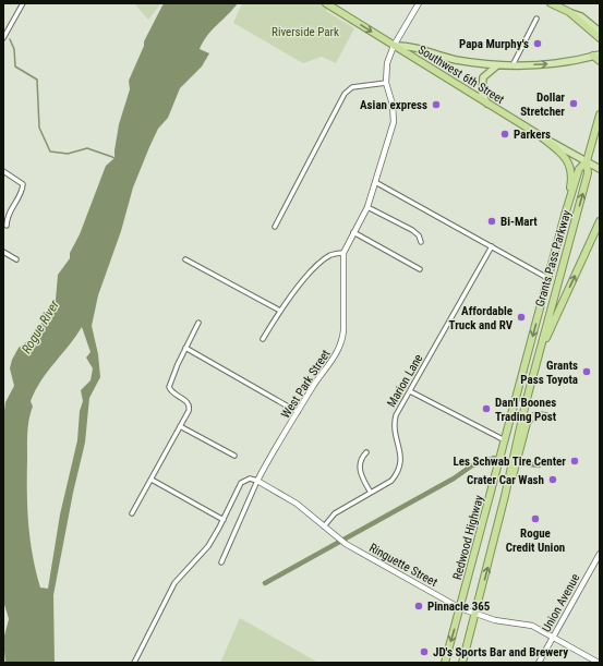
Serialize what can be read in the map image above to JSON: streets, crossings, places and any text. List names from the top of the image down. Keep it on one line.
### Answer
{"streets":{"highway":["Southwest 6th Street","Grants Pass Parkway","Redwood Highway"],"street":["Marion Lane","West Park Street","Ringuette Street","Union Avenue"]},"crossings":[["Southwest 6th Street","Grants Pass Parkway"],["Southwest 6th Street","West Park Street"],["Grants Pass Parkway","Redwood Highway"],["Marion Lane","Ringuette Street"],["West Park Street","Ringuette Street"],["Redwood Highway","Ringuette Street"],["Ringuette Street","Union Avenue"]],"water":["Rogue River"],"parks":["Riverside Park"],"places":["Papa Murphy's","Dollar Stretcher","Asian express","Parkers","Bi-Mart","Affordable Truck and RV","Grants Pass Toyota","Dan'l Boones Trading Post","Les Schwab Tire Center","Crater Car Wash","Rogue Credit Union","Pinnacle 365","JD's Sports Bar and Brewery"]}
